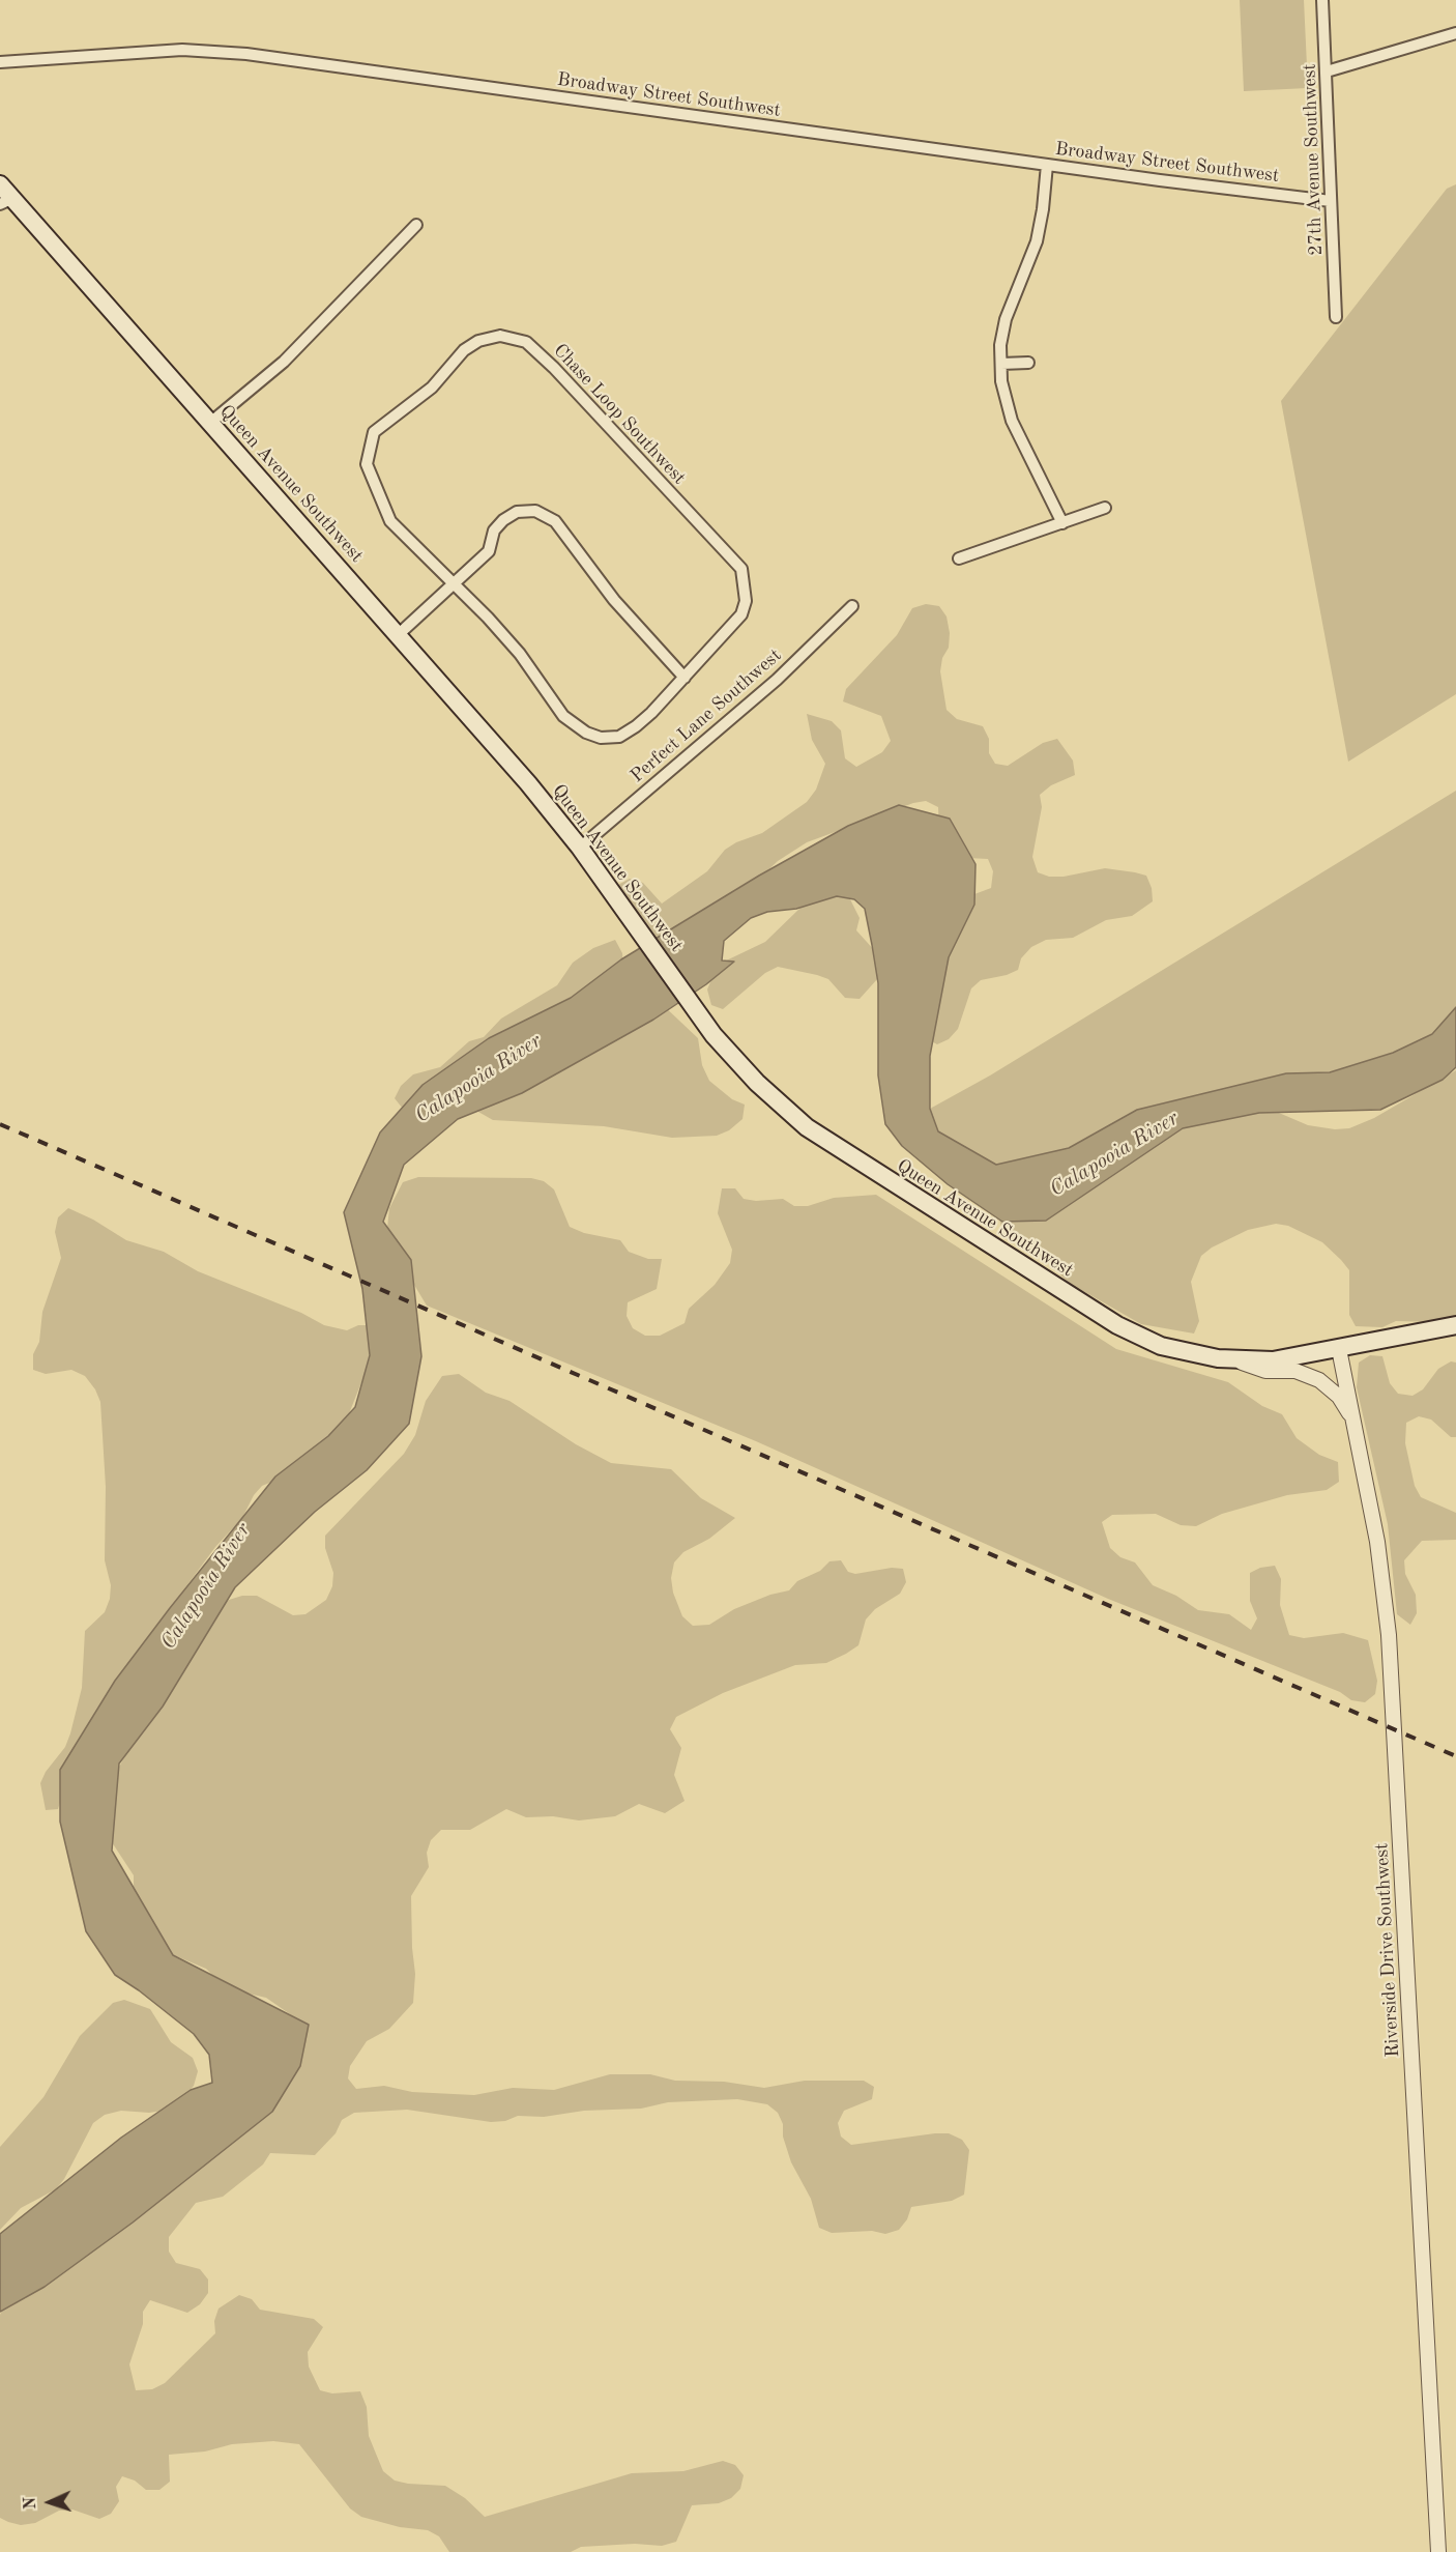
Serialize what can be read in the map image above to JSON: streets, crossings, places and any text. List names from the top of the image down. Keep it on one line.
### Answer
{"streets":{"main road":["Queen Avenue Southwest"],"street":["Broadway Street Southwest","27th Avenue Southwest","Chase Loop Southwest","Perfect Lane Southwest","Riverside Drive Southwest"]},"crossings":[["Broadway Street Southwest","27th Avenue Southwest"],["Queen Avenue Southwest","Perfect Lane Southwest"],["Queen Avenue Southwest","Riverside Drive Southwest"]],"water":["Calapooia River"],"north":"left"}
